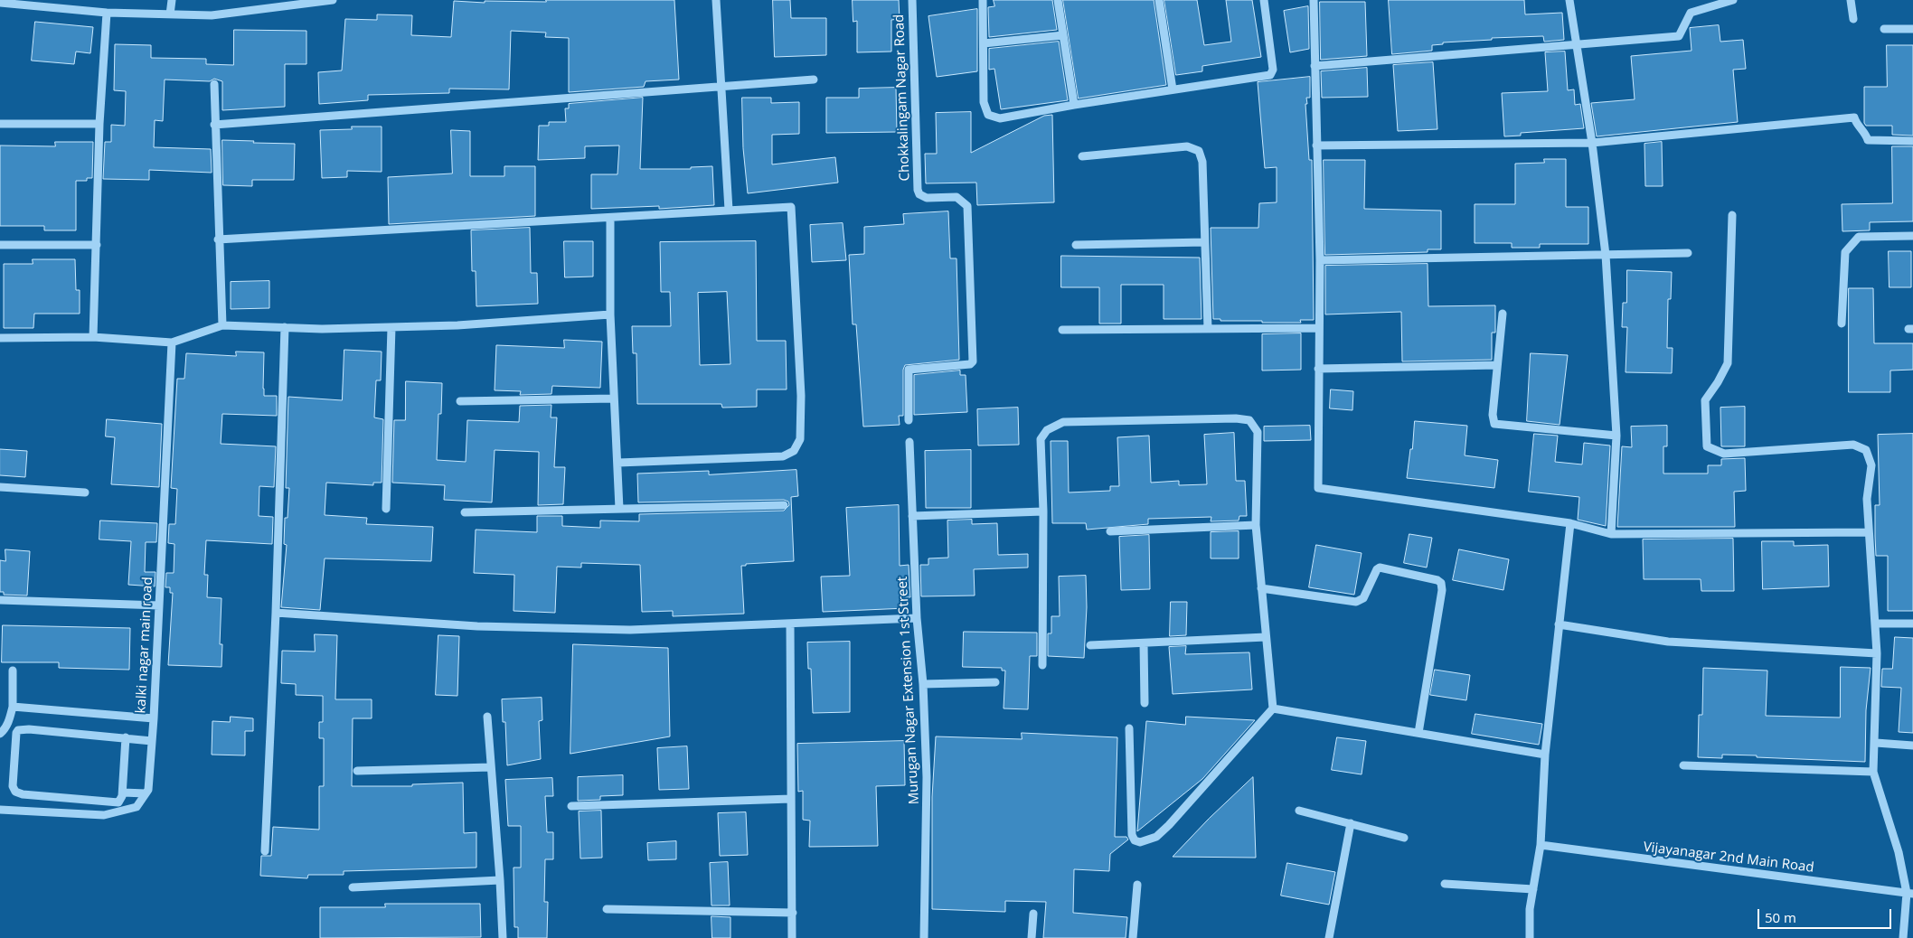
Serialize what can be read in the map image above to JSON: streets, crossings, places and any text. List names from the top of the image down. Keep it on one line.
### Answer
{"streets":{"street":["Chokkalingam Nagar Road","kalki nagar main road","Murugan Nagar Extension 1st Street","Vijayanagar 2nd Main Road"]},"scale_bar":"50 m"}
